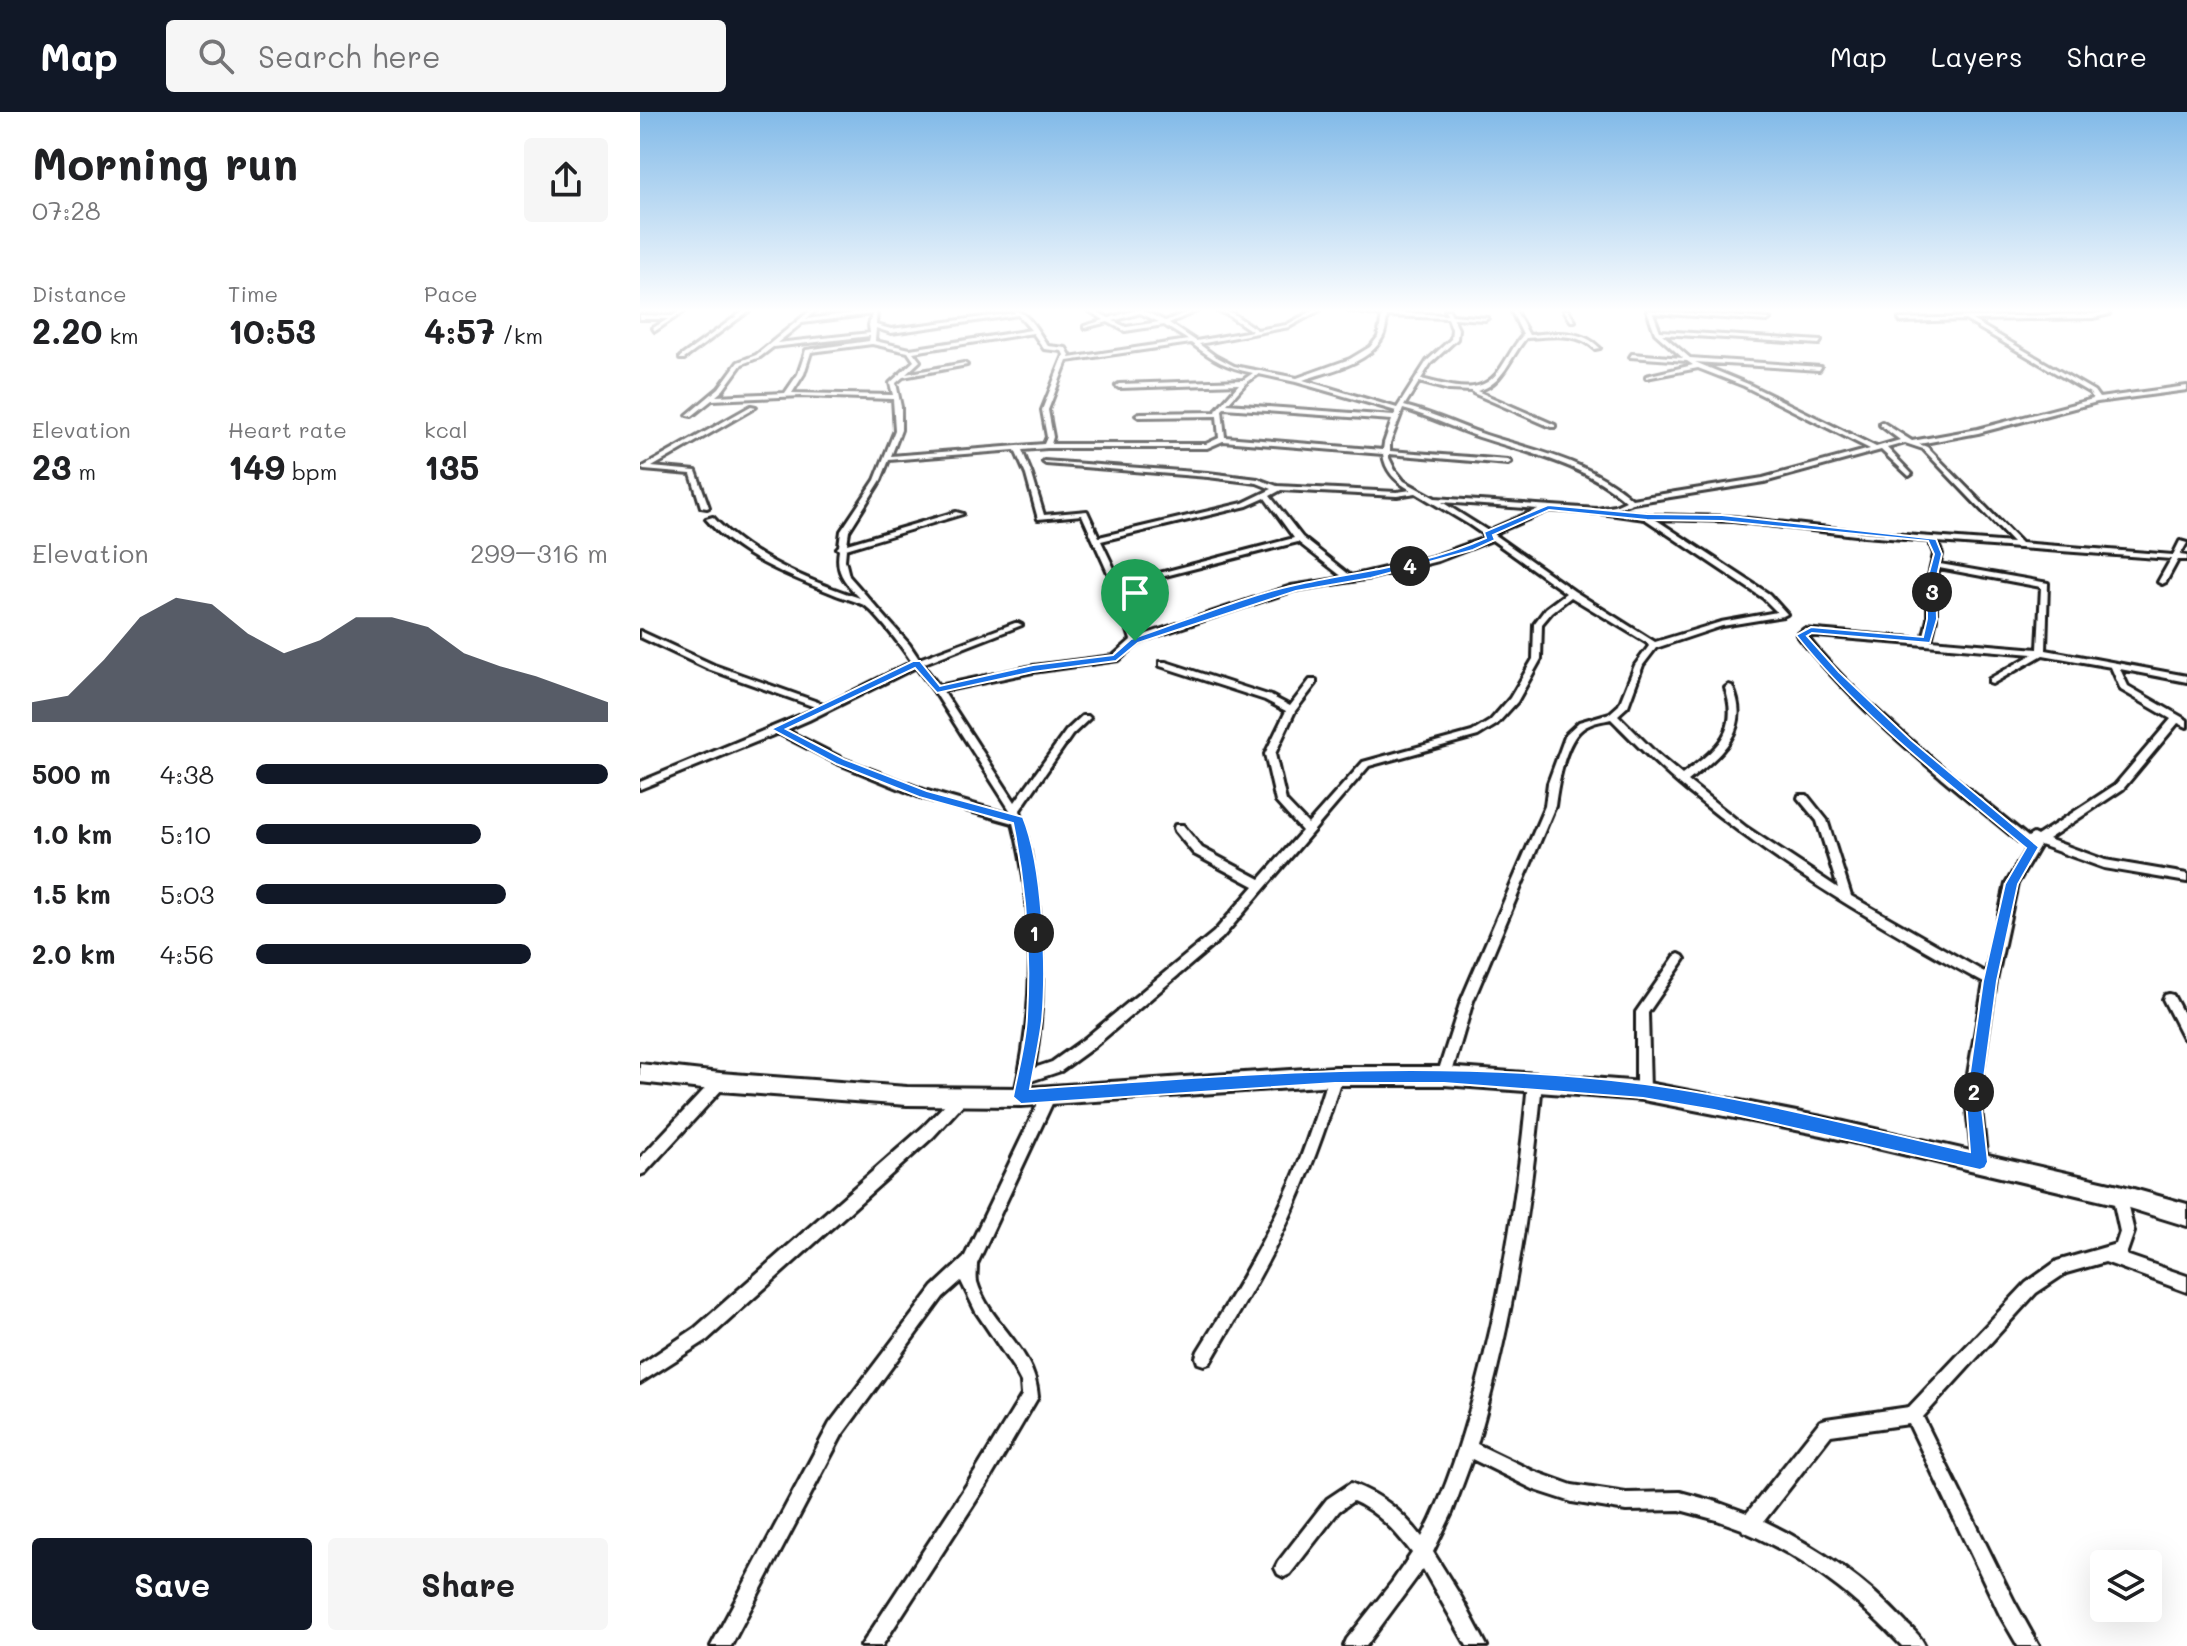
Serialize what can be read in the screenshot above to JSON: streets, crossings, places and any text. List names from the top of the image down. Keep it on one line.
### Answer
{"page":{"header":"Map","search":"Search here","nav":["Map","Layers","Share"],"heading":["Morning run","07:28"],"stats":[["Distance","2.20 km"],["Time","10:53"],["Pace","4:57 /km"],["Elevation","23 m"],["Heart rate","149 bpm"],["kcal","135"]],"chart":["Elevation","299–316 m"],"pins":["4","3","1","2"],"list":[{"name":"500 m","note":"4:38"},{"name":"1.0 km","note":"5:10"},{"name":"1.5 km","note":"5:03"},{"name":"2.0 km","note":"4:56"}],"buttons":["Save","Share"]}}
